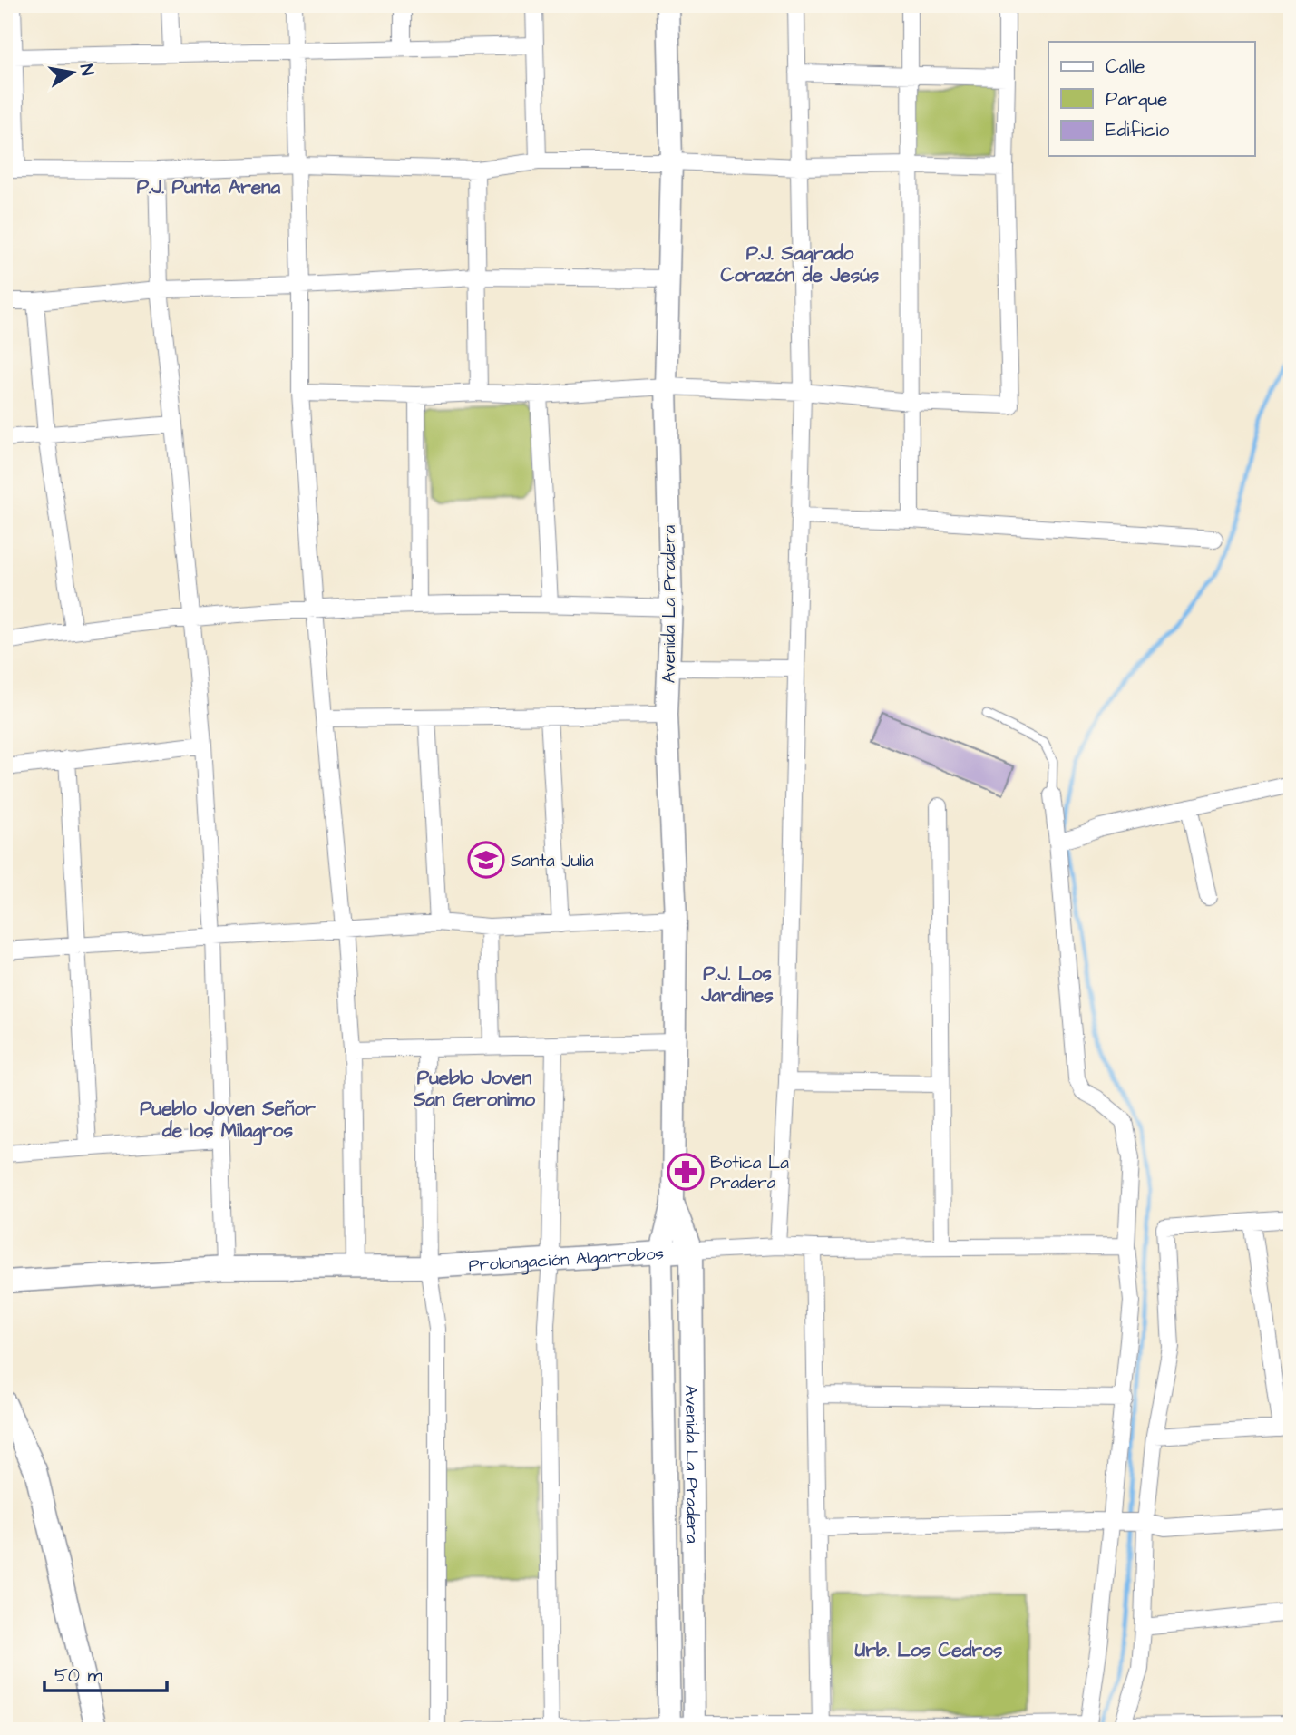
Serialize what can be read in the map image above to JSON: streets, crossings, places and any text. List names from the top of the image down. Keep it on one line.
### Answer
{"streets":{"street":["Avenida La Pradera","Prolongación Algarrobos"]},"crossings":[["Avenida La Pradera","Prolongación Algarrobos"]],"districts":["P.J. Punta Arena","P.J. Sagrado Corazón de Jesús","P.J. Los Jardines","Pueblo Joven San Geronimo","Pueblo Joven Señor de los Milagros","Urb. Los Cedros"],"places":{"school or university":["Santa Julia"],"pharmacy":["Botica La Pradera"]},"legend":["Calle","Parque","Edificio"],"scale_bar":"50 m","north":"right"}
